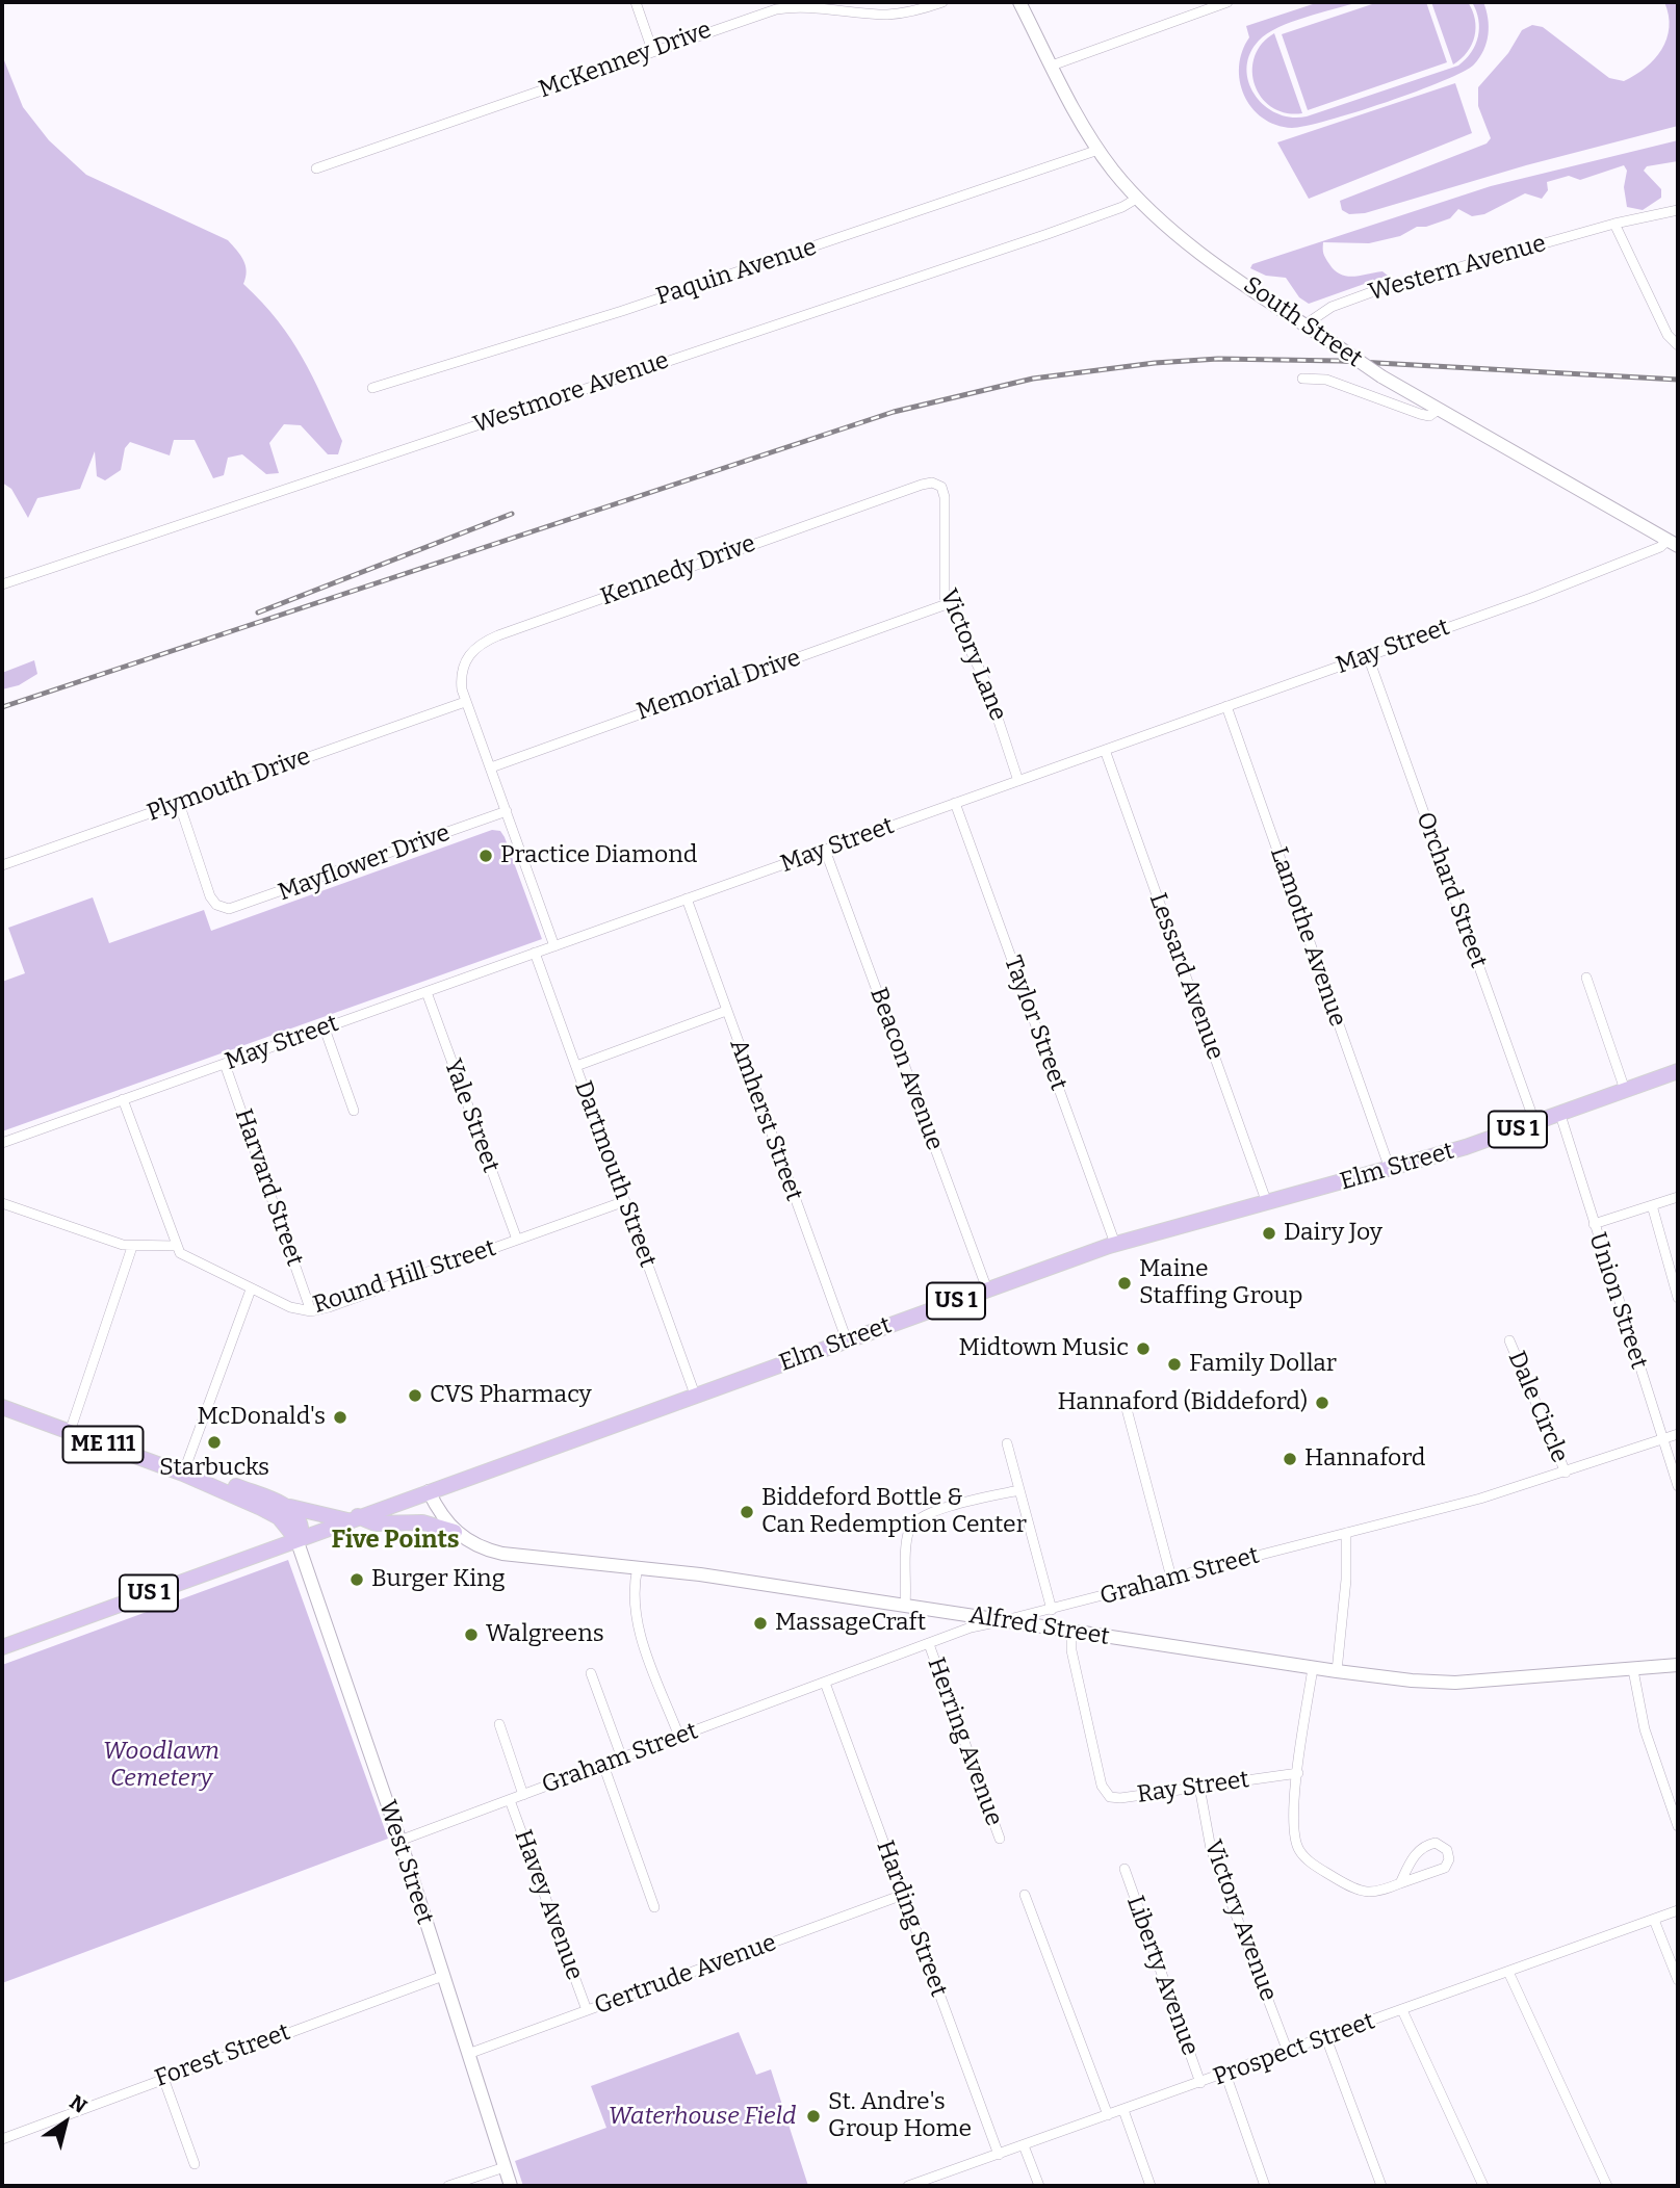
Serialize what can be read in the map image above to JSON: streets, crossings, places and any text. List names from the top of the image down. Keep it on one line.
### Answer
{"streets":{"main road":["US 1","Elm Street","ME 111"],"street":["McKenney Drive","Western Avenue","Paquin Avenue","South Street","Westmore Avenue","Kennedy Drive","May Street","Victory Lane","Memorial Drive","Plymouth Drive","Mayflower Drive","Orchard Street","Lamothe Avenue","Lessard Avenue","Taylor Street","Beacon Avenue","Yale Street","Amherst Street","Dartmouth Street","Harvard Street","Round Hill Street","Union Street","Dale Circle","Graham Street","Alfred Street","Herring Avenue","Ray Street","West Street","Havey Avenue","Harding Street","Victory Avenue","Gertrude Avenue","Liberty Avenue","Prospect Street","Forest Street"]},"crossings":[["Western Avenue","South Street"],["Paquin Avenue","South Street"],["South Street","Westmore Avenue"],["South Street","May Street"],["Kennedy Drive","May Street"],["Kennedy Drive","Victory Lane"],["Kennedy Drive","Memorial Drive"],["Kennedy Drive","Plymouth Drive"],["Kennedy Drive","Mayflower Drive"],["May Street","Victory Lane"],["May Street","Orchard Street"],["May Street","Lamothe Avenue"],["May Street","Lessard Avenue"],["May Street","Taylor Street"],["May Street","Beacon Avenue"],["May Street","Yale Street"],["May Street","Amherst Street"],["May Street","Dartmouth Street"],["May Street","Harvard Street"],["Victory Lane","Memorial Drive"],["Plymouth Drive","Mayflower Drive"],["Orchard Street","Elm Street"],["Lamothe Avenue","Elm Street"],["Lessard Avenue","Elm Street"],["Taylor Street","Elm Street"],["Beacon Avenue","Elm Street"],["Yale Street","Round Hill Street"],["Amherst Street","Elm Street"],["Elm Street","Dartmouth Street"],["Elm Street","Union Street"],["Elm Street","ME 111"],["Elm Street","Alfred Street"],["Elm Street","West Street"],["Dartmouth Street","Round Hill Street"],["Harvard Street","Round Hill Street"],["Union Street","Graham Street"],["Dale Circle","Graham Street"],["ME 111","West Street"],["Graham Street","Alfred Street"],["Graham Street","Herring Avenue"],["Graham Street","West Street"],["Graham Street","Havey Avenue"],["Graham Street","Harding Street"],["Alfred Street","Ray Street"],["Ray Street","Victory Avenue"],["West Street","Gertrude Avenue"],["West Street","Forest Street"],["Havey Avenue","Gertrude Avenue"],["Harding Street","Gertrude Avenue"],["Harding Street","Prospect Street"],["Victory Avenue","Prospect Street"],["Liberty Avenue","Prospect Street"]],"districts":["Five Points"],"parks":["Woodlawn Cemetery","Waterhouse Field"],"places":["Practice Diamond","Dairy Joy","Maine Staffing Group","Midtown Music","Family Dollar","CVS Pharmacy","Hannaford (Biddeford)","McDonald's","Starbucks","Hannaford","Biddeford Bottle & Can Redemption Center","Burger King","MassageCraft","Walgreens","St. Andre's Group Home"],"north":"top right"}
